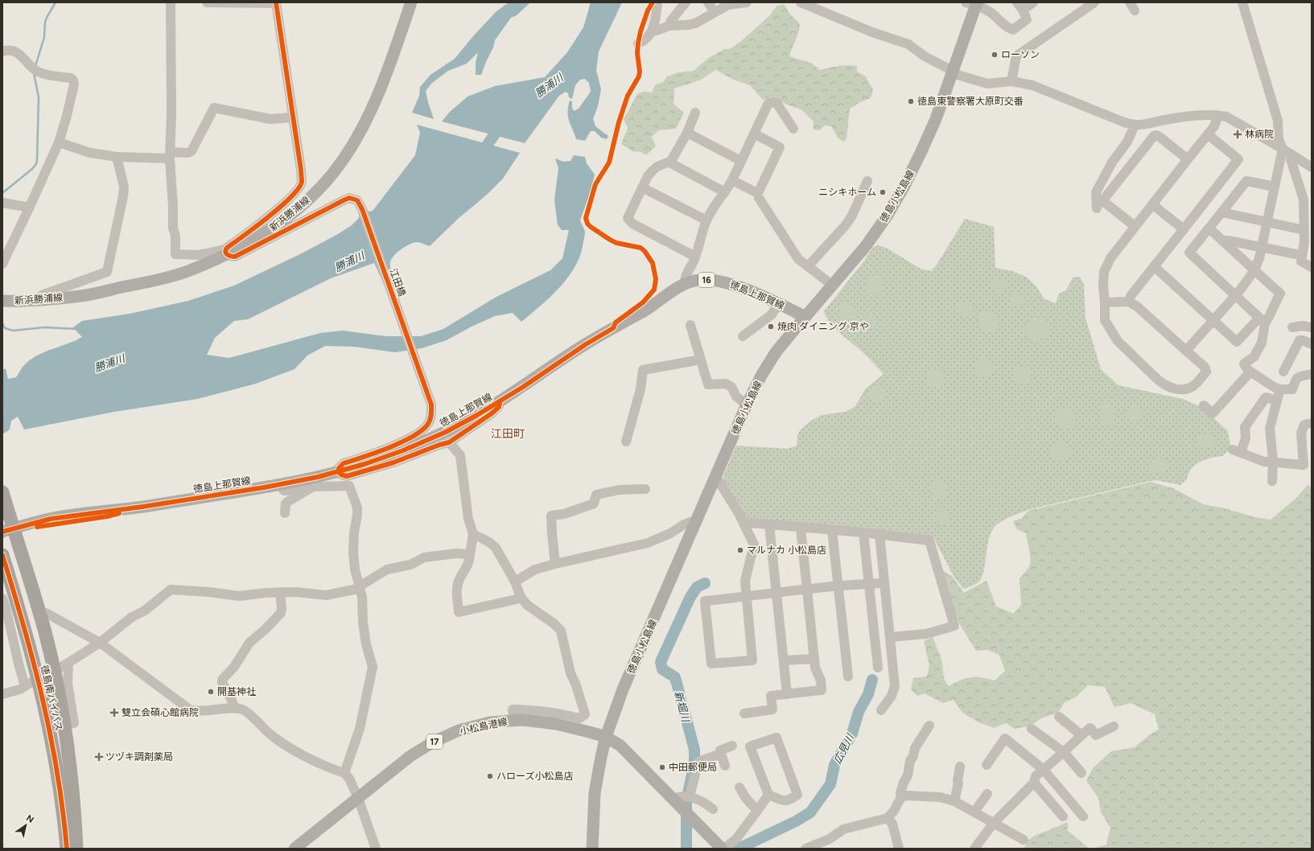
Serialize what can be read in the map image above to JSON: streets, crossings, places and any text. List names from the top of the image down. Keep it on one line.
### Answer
{"streets":{"highway":["徳島南バイパス"],"main road":["徳島小松島線","新浜勝浦線","16","徳島上那賀線","小松島港線","17"],"street":["江田橋"]},"crossings":[["徳島小松島線","徳島上那賀線"],["徳島小松島線","小松島港線"],["新浜勝浦線","江田橋"],["江田橋","徳島上那賀線"],["徳島上那賀線","徳島南バイパス"]],"districts":["江田町"],"water":["勝浦川","新堀川","広見川"],"places":{"other":["ローソン","徳島東警察署大原町交番","ニシキホーム","焼肉 ダイニング 京や","マルナカ 小松島店","開基神社","中田郵便局","ハローズ小松島店"],"health":["林病院","雙立会碩心館病院","ツヅキ調剤薬局"]},"north":"top right"}
